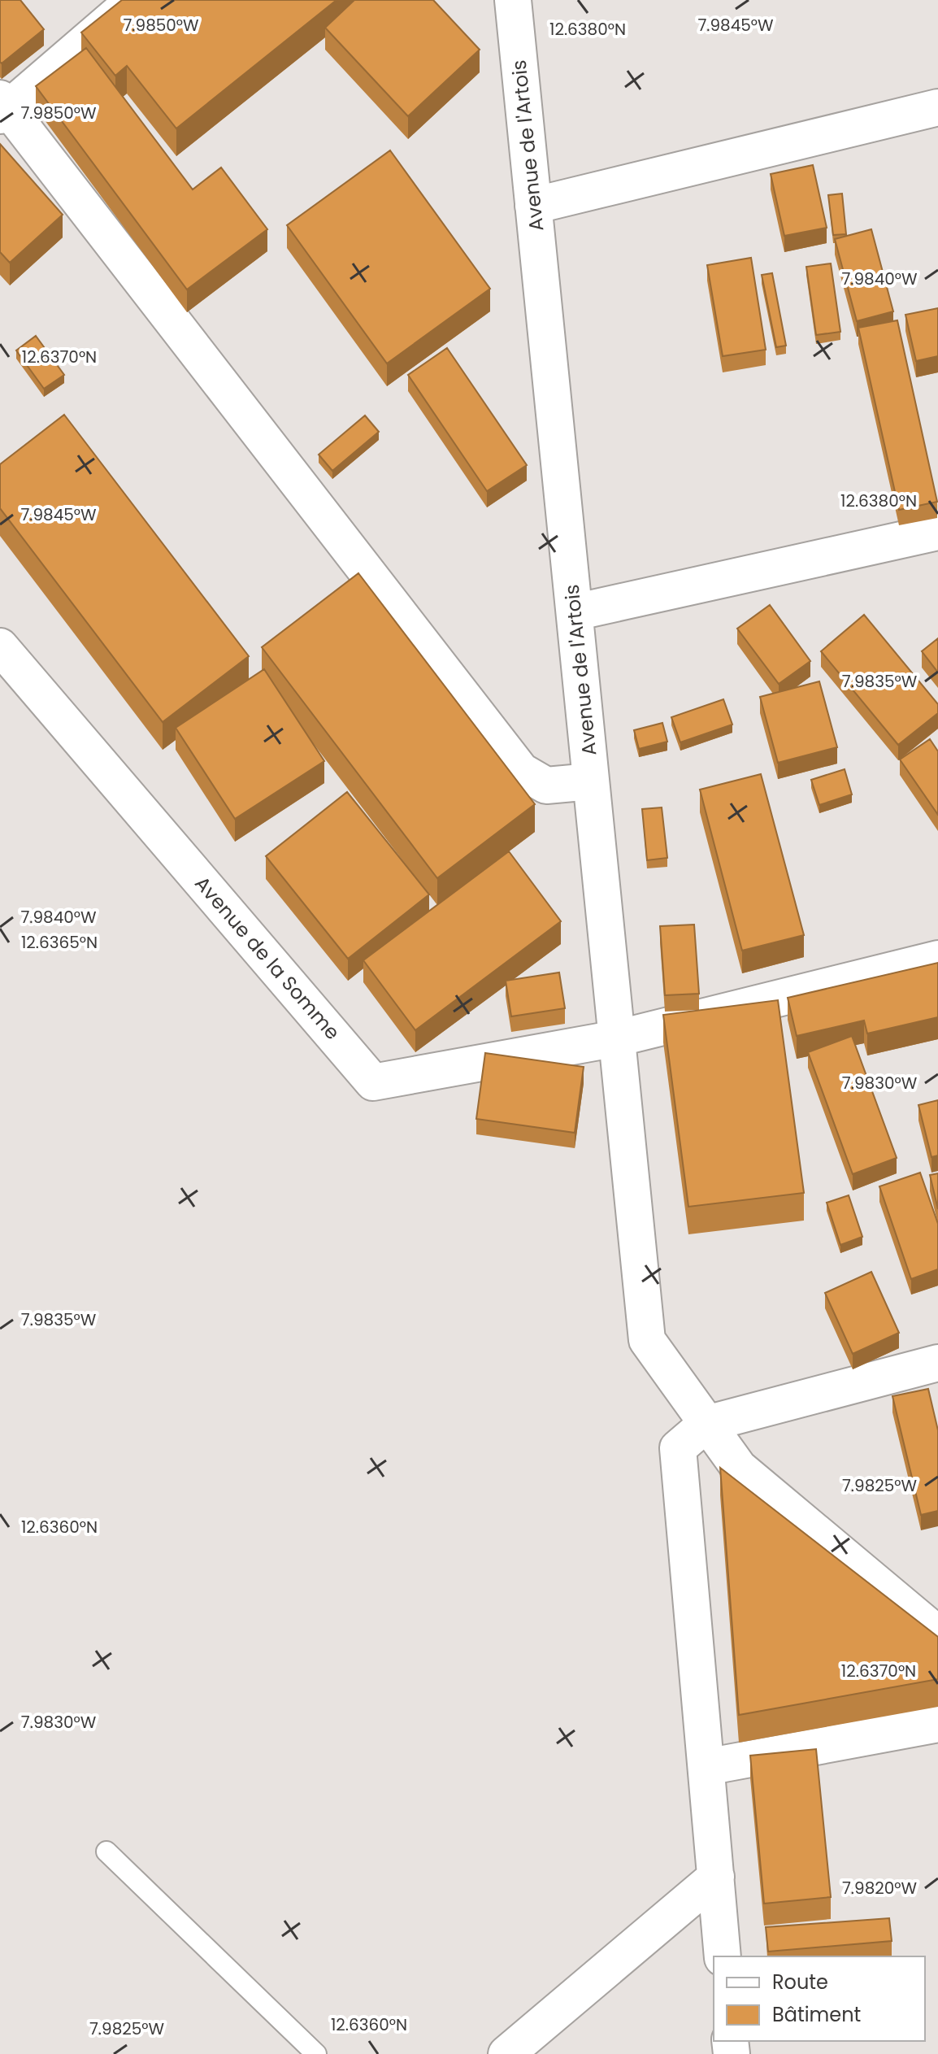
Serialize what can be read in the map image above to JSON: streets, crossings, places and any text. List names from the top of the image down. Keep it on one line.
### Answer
{"streets":{"street":["Avenue de l'Artois","Avenue de la Somme"]},"crossings":[["Avenue de l'Artois","Avenue de la Somme"]],"legend":["Route","Bâtiment"],"coordinates":["7.9850°W","7.9845°W","12.6380°N","7.9840°W","12.6370°N","7.9835°W","12.6365°N","7.9830°W","7.9825°W","12.6360°N","7.9820°W"]}
